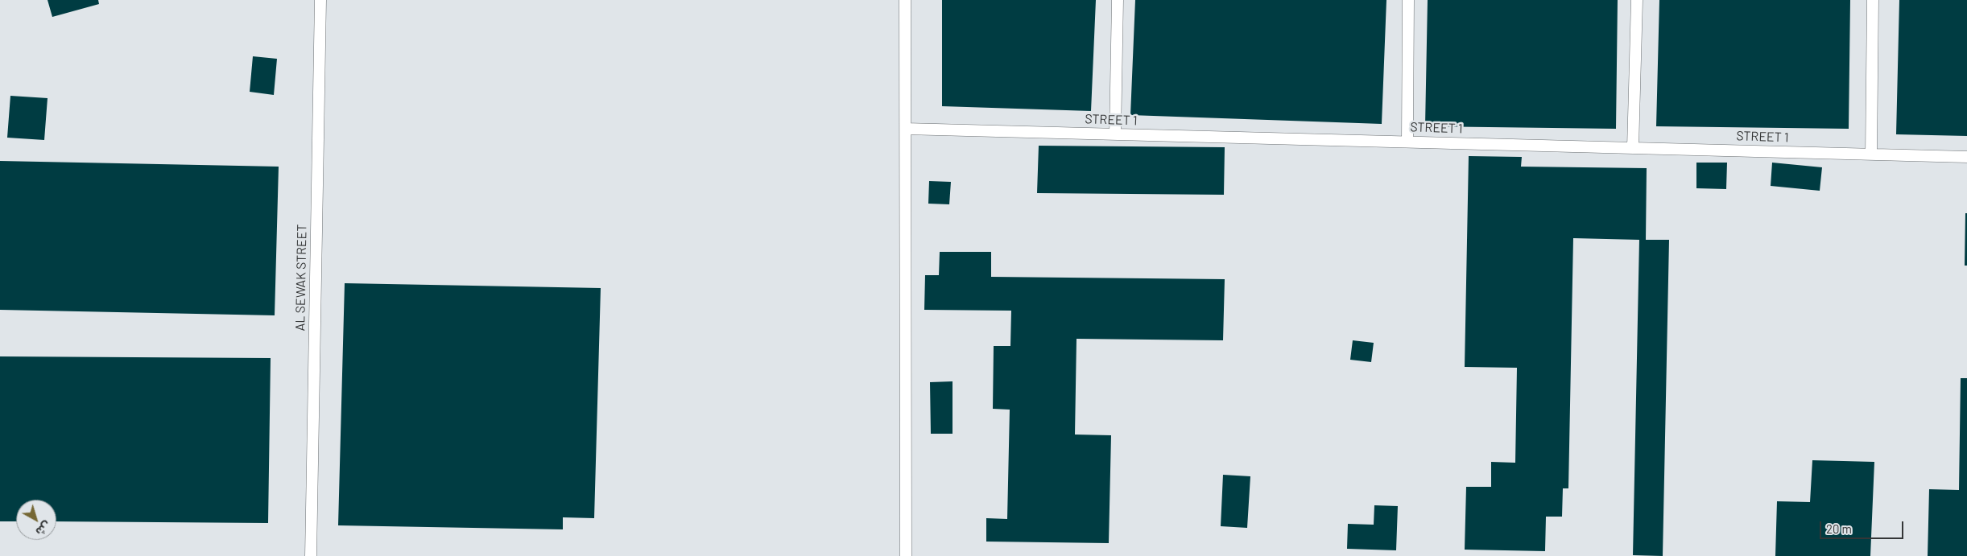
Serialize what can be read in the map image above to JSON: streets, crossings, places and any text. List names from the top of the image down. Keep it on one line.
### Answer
{"streets":{"lane":["STREET 1","AL SEWAK STREET"]},"scale_bar":"20 m","north":"bottom right"}
